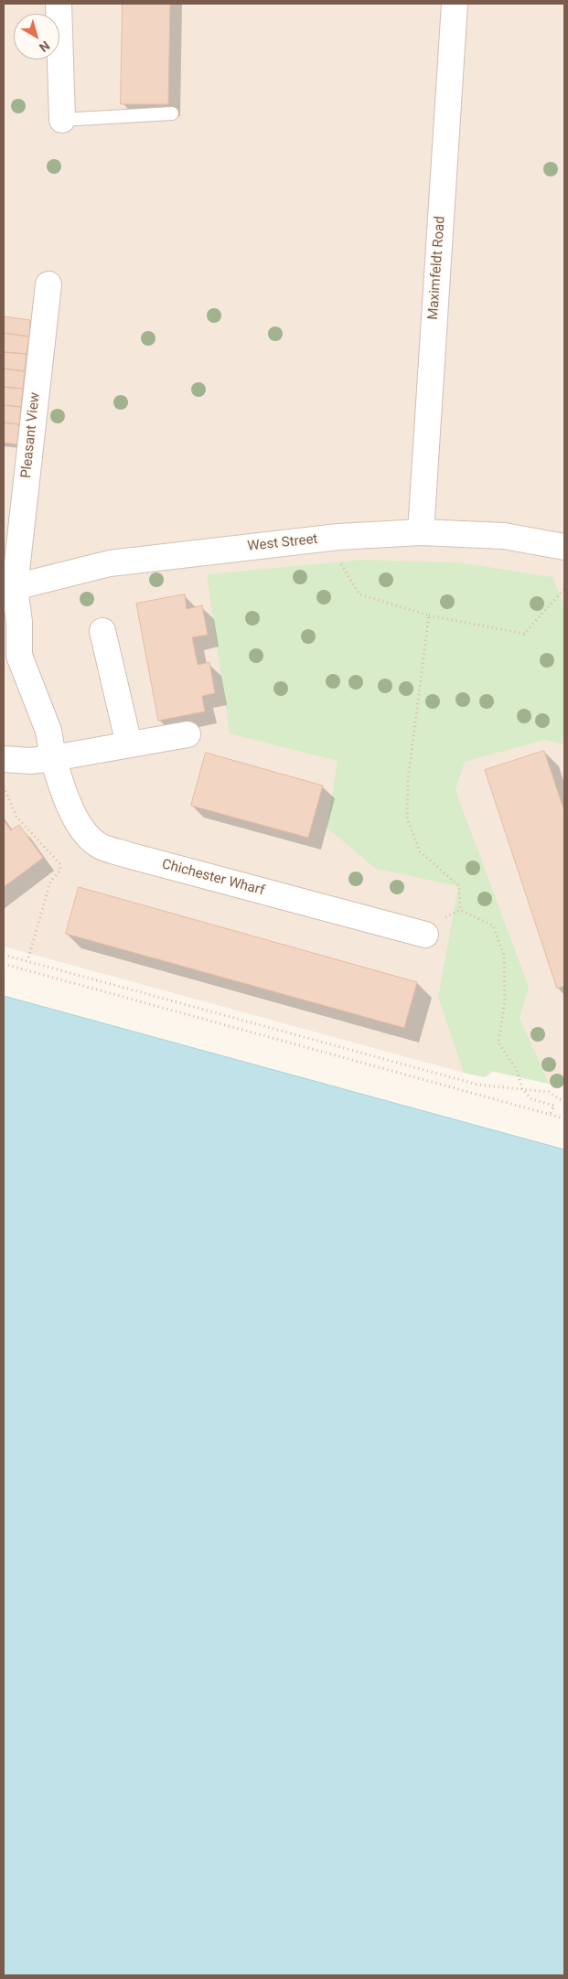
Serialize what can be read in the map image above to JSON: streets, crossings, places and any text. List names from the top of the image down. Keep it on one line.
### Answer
{"streets":{"street":["Maximfeldt Road","Pleasant View","West Street","Chichester Wharf"]},"crossings":[["Maximfeldt Road","West Street"],["Pleasant View","West Street"],["Pleasant View","Chichester Wharf"],["West Street","Chichester Wharf"]],"north":"bottom right"}
